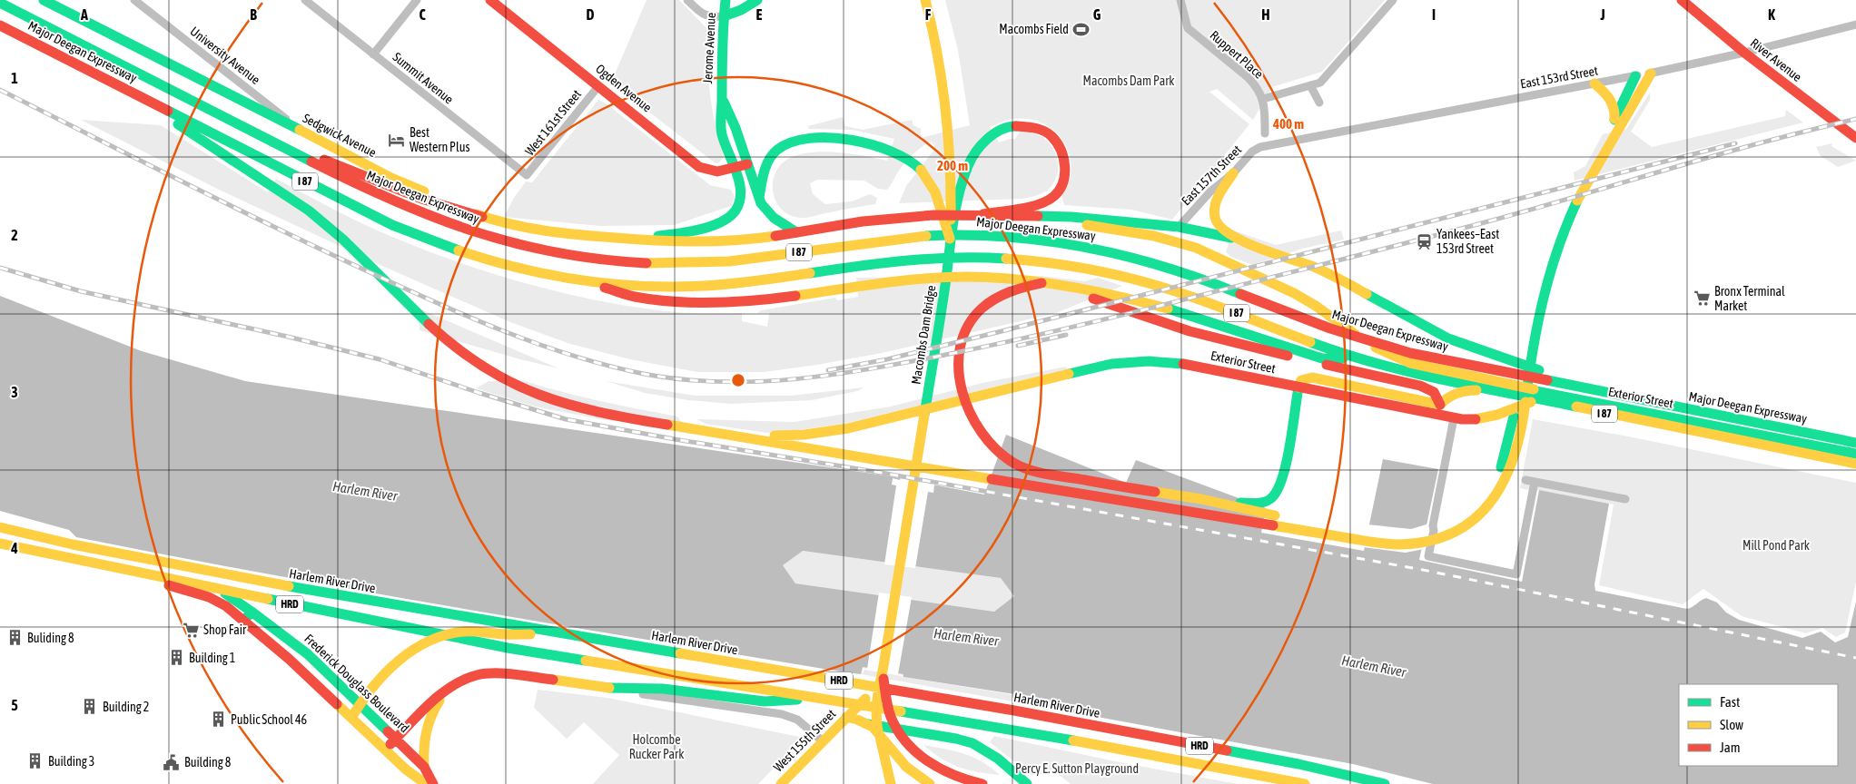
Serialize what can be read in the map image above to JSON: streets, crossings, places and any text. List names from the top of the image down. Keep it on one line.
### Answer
{"streets":{"main road":["Jerome Avenue","Major Deegan Expressway","River Avenue","Ogden Avenue","Sedgwick Avenue","I 87","Macombs Dam Bridge","Exterior Street","Harlem River Drive","HRD","Frederick Douglass Boulevard","West 155th Street"],"street":["Ruppert Place","University Avenue","East 153rd Street","Summit Avenue","West 161st Street","East 157th Street"]},"crossings":[["Jerome Avenue","Major Deegan Expressway"],["Jerome Avenue","Ogden Avenue"],["Jerome Avenue","Sedgwick Avenue"],["Major Deegan Expressway","Sedgwick Avenue"],["Major Deegan Expressway","East 157th Street"],["University Avenue","Sedgwick Avenue"],["River Avenue","East 153rd Street"],["East 153rd Street","East 157th Street"],["Summit Avenue","West 161st Street"],["Ogden Avenue","West 161st Street"],["Macombs Dam Bridge","West 155th Street"]],"water":["Harlem River"],"parks":["Macombs Dam Park","Mill Pond Park","Holcombe Rucker Park","Percy E. Sutton Playground"],"places":{"sports":["Macombs Field"],"hotel":["Best Western Plus"],"station":["Yankees–East 153rd Street"],"supermarket":["Bronx Terminal Market","Shop Fair"],"building":["Buliding 8","Building 1","Building 2","Public School 46","Building 3"],"public building":["Building 8"]},"legend":["Fast","Slow","Jam"],"grid":{"columns":["A","B","C","D","E","F","G","H","I","J","K"],"rows":["1","2","3","4","5"]},"rings":["400 m","200 m"]}
